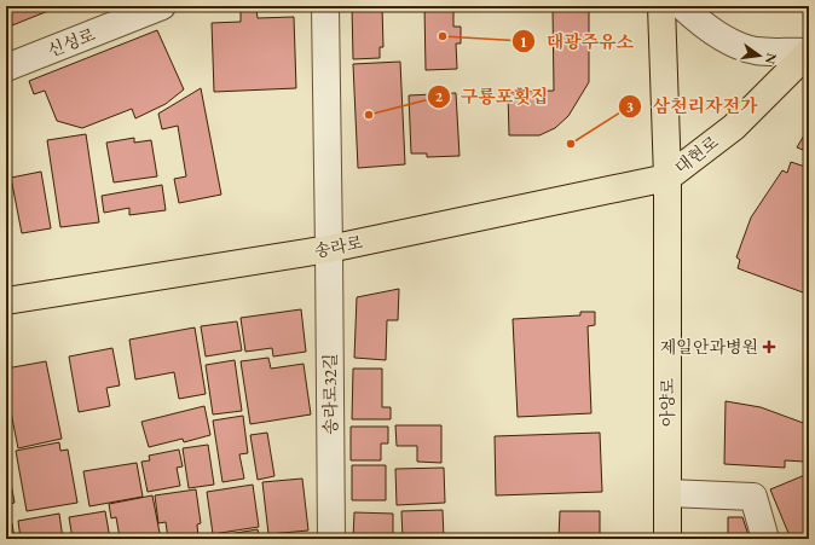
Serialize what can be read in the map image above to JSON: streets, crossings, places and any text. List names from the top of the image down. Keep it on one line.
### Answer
{"streets":{"main road":["대현로","송라로","아양로"],"street":["신성로","송라로32길"]},"crossings":[["대현로","송라로"],["대현로","아양로"],["송라로","송라로32길"],["송라로","아양로"]],"places":{"other":["대광주유소","구룡포횟집","삼천리자전가"],"health":["제일안과병원"]},"north":"right"}
